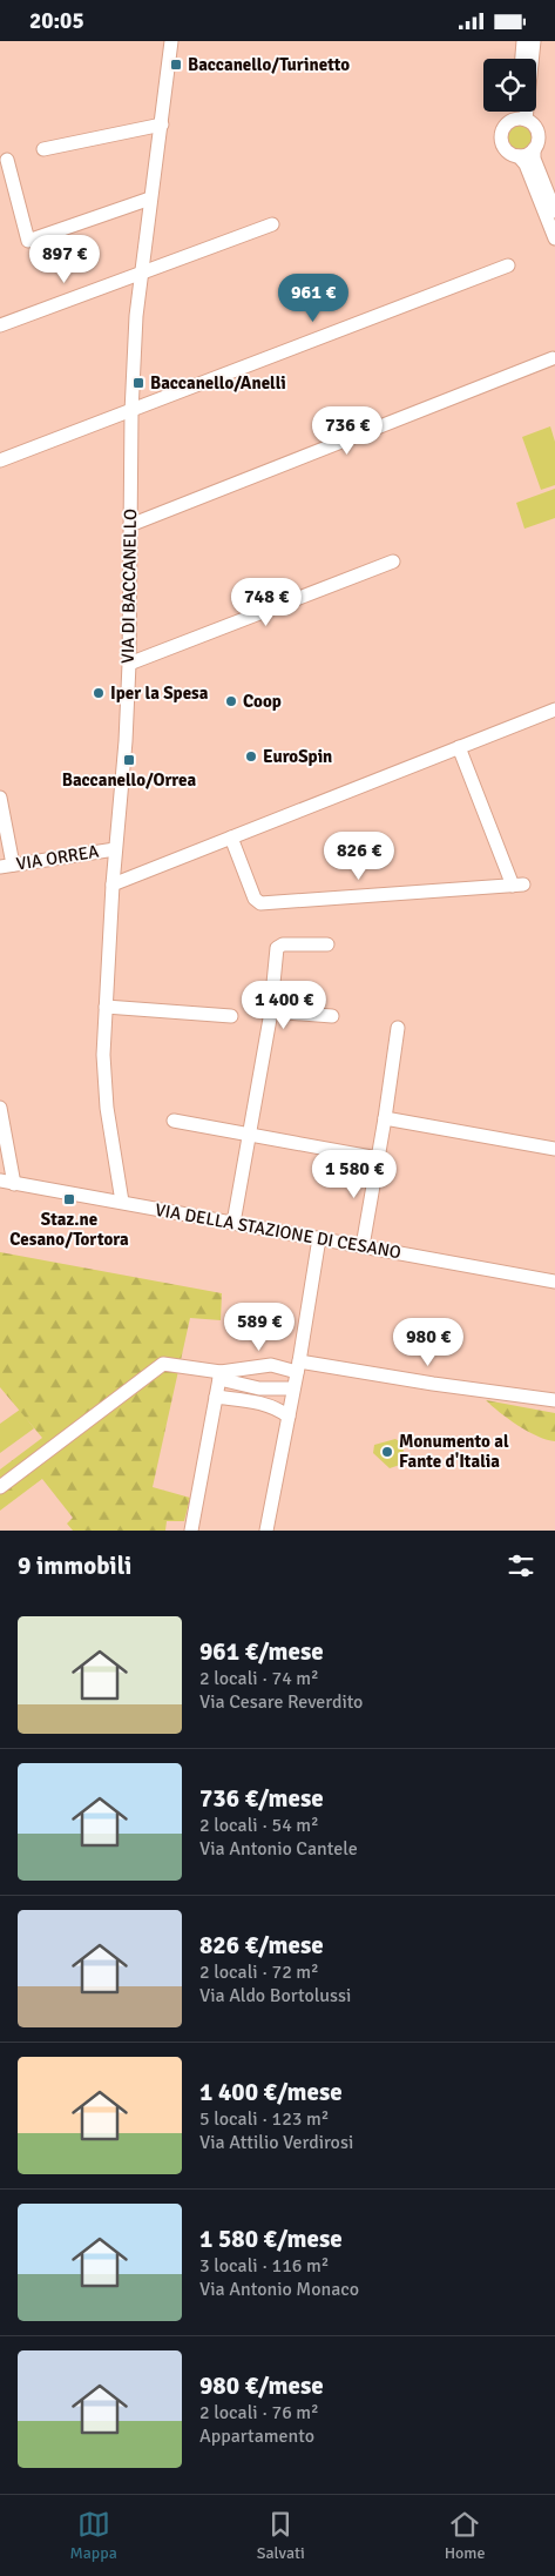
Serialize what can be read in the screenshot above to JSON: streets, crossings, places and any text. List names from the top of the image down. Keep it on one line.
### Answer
{"streets":{"street":["VIA DI BACCANELLO","VIA ORREA","VIA DELLA STAZIONE DI CESANO"]},"crossings":[["VIA DI BACCANELLO","VIA ORREA"],["VIA DI BACCANELLO","VIA DELLA STAZIONE DI CESANO"]],"places":{"transit":["Baccanello/Turinetto","Baccanello/Anelli","Baccanello/Orrea","Staz.ne Cesano/Tortora"],"other":["Iper la Spesa","Coop","EuroSpin","Monumento al Fante d'Italia"]},"page":{"status":"20:05","price":["897 €","961 €","736 €","748 €","826 €","1 400 €","1 580 €","589 €","980 €"],"heading":"9 immobili","list":[{"name":"961 €/mese","note":"2 locali · 74 m² · Via Cesare Reverdito"},{"name":"736 €/mese","note":"2 locali · 54 m² · Via Antonio Cantele"},{"name":"826 €/mese","note":"2 locali · 72 m² · Via Aldo Bortolussi"},{"name":"1 400 €/mese","note":"5 locali · 123 m² · Via Attilio Verdirosi"},{"name":"1 580 €/mese","note":"3 locali · 116 m² · Via Antonio Monaco"},{"name":"980 €/mese","note":"2 locali · 76 m² · Appartamento"}],"tabs":["Mappa","Salvati","Home"]}}
